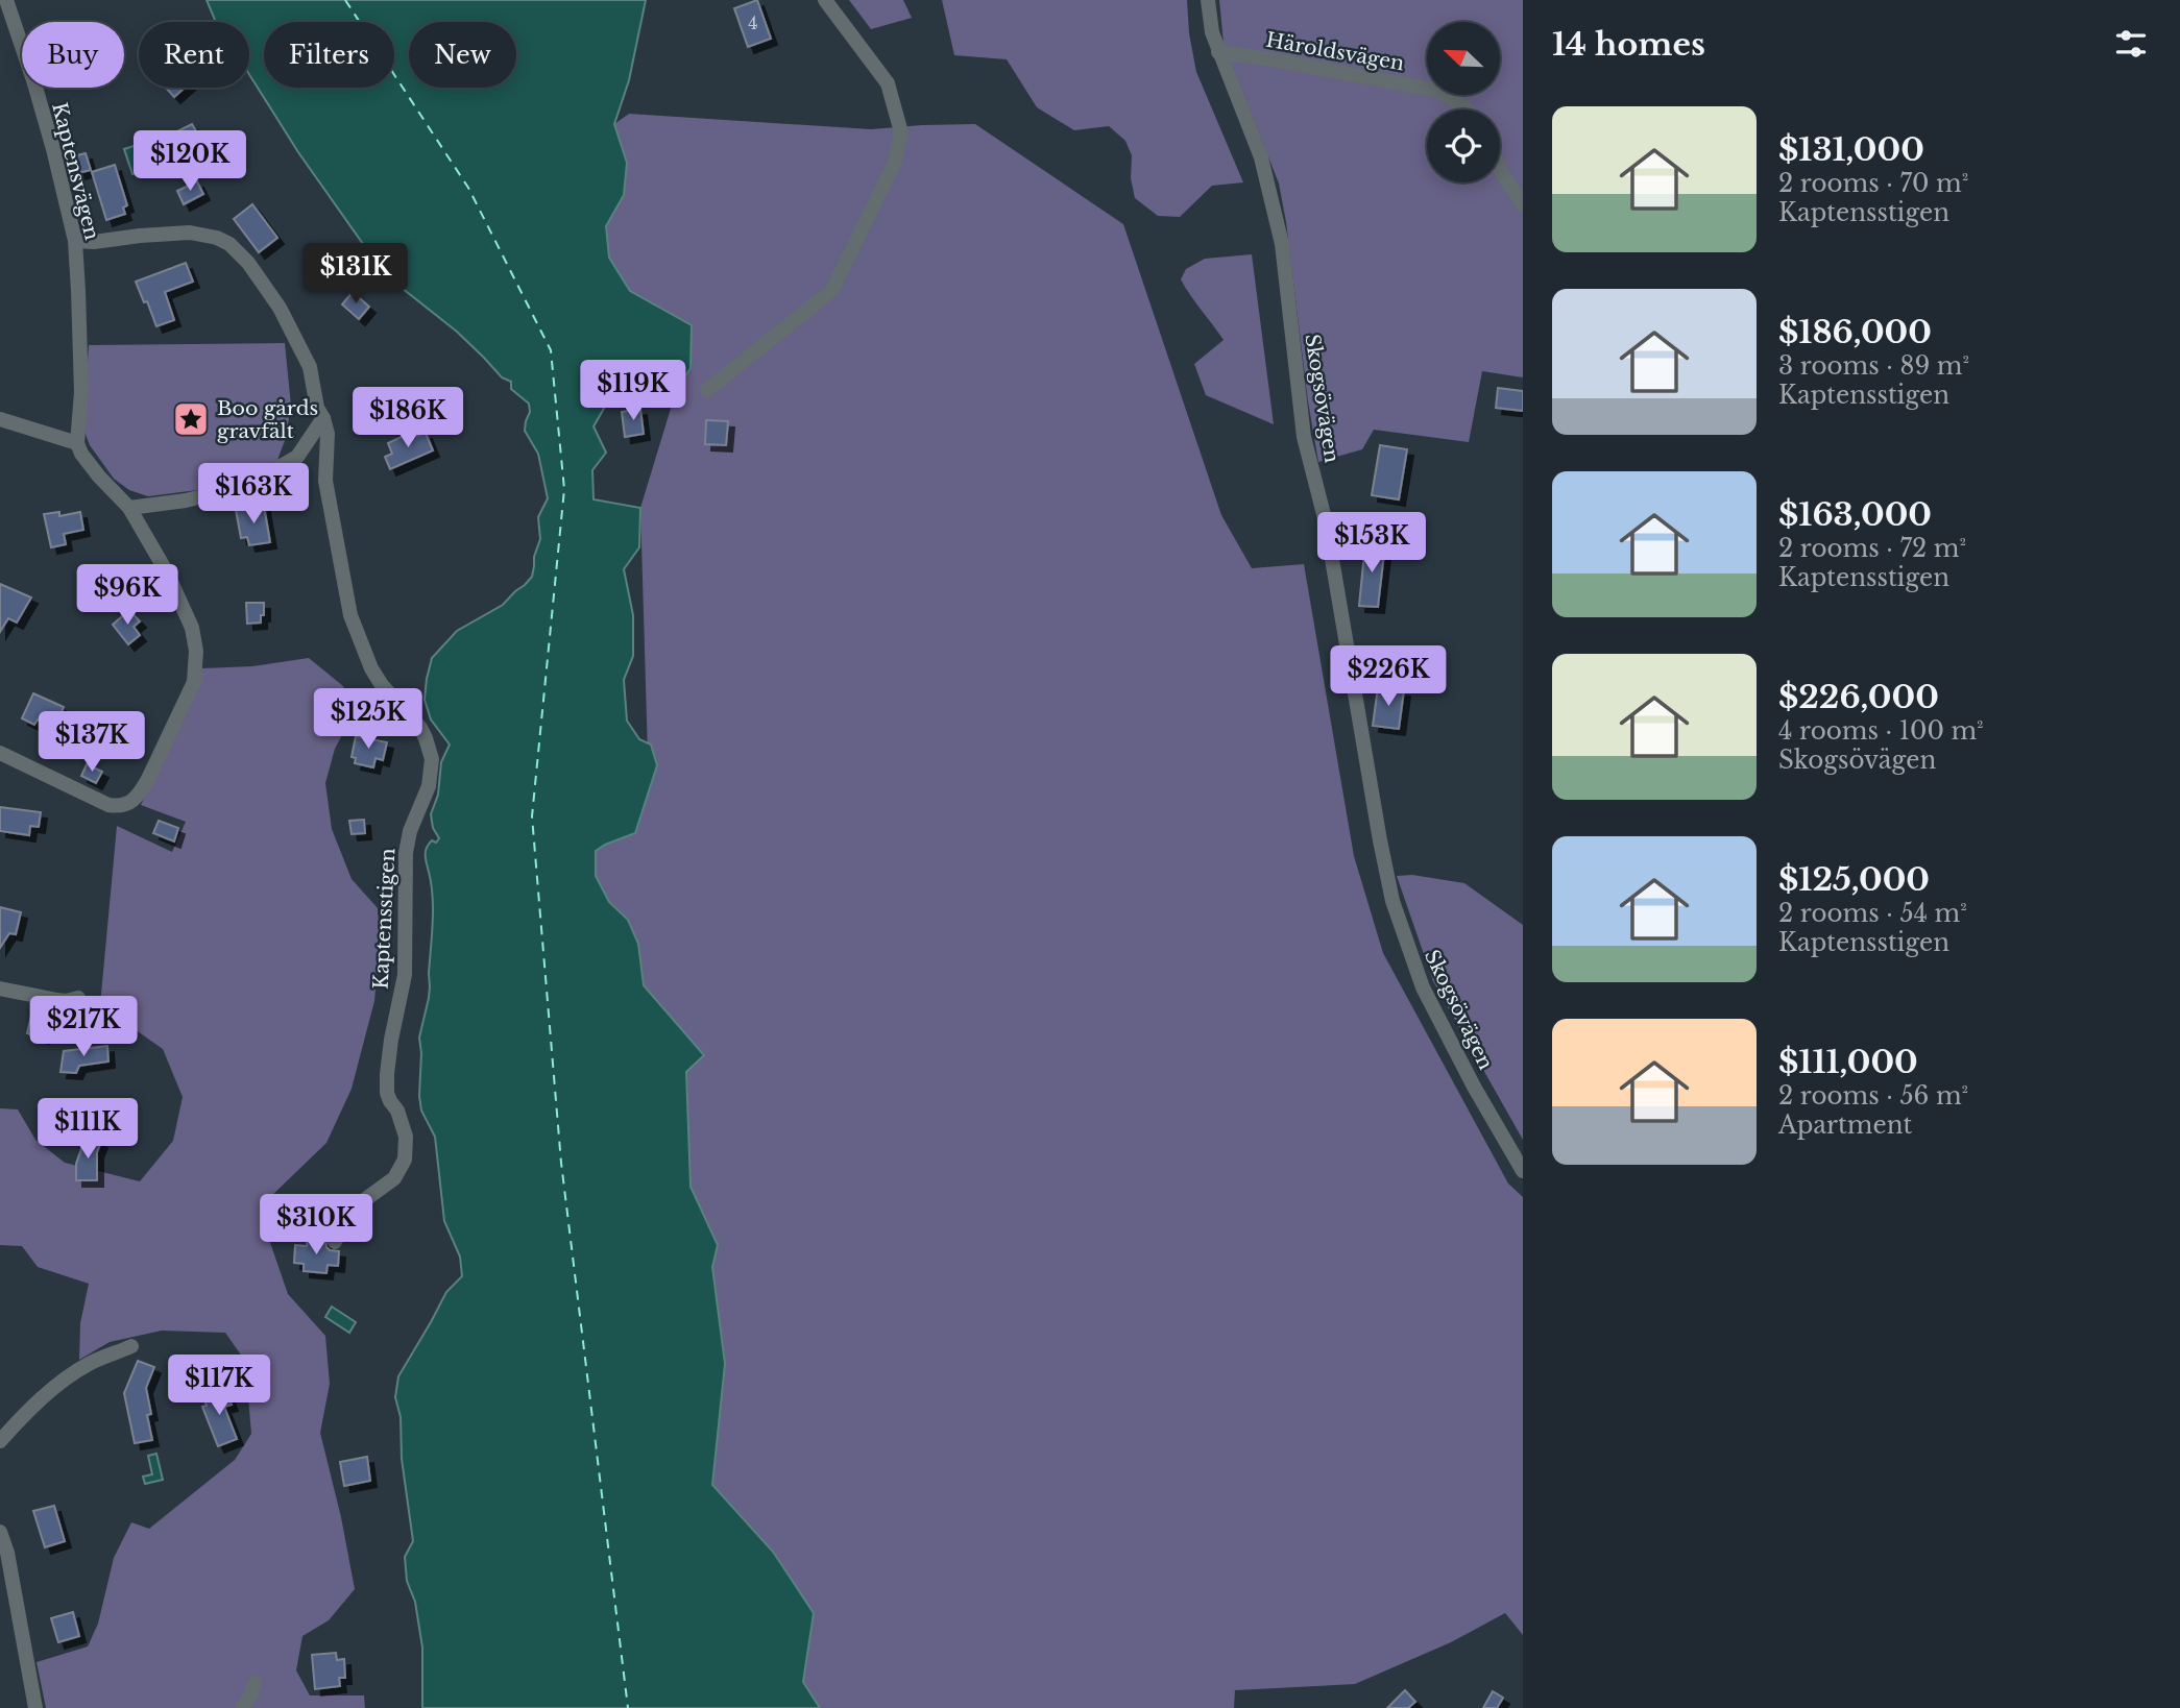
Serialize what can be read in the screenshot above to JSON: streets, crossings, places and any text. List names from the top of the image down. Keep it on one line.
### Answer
{"streets":{"street":["Häroldsvägen","Kaptensvägen","Skogsövägen","Kaptensstigen"]},"crossings":[["Häroldsvägen","Skogsövägen"],["Kaptensvägen","Kaptensstigen"]],"places":{"place":["Boo gårds gravfält"]},"house_numbers":["4"],"north":"top left","page":{"heading":"14 homes","chip":["Buy","Rent","Filters","New"],"list":[{"name":"$131,000","note":"2 rooms · 70 m² · Kaptensstigen"},{"name":"$186,000","note":"3 rooms · 89 m² · Kaptensstigen"},{"name":"$163,000","note":"2 rooms · 72 m² · Kaptensstigen"},{"name":"$226,000","note":"4 rooms · 100 m² · Skogsövägen"},{"name":"$125,000","note":"2 rooms · 54 m² · Kaptensstigen"},{"name":"$111,000","note":"2 rooms · 56 m² · Apartment"}],"price":["$120K","$131K","$119K","$186K","$163K","$153K","$96K","$226K","$125K","$137K","$217K","$111K","$310K","$117K"]}}
